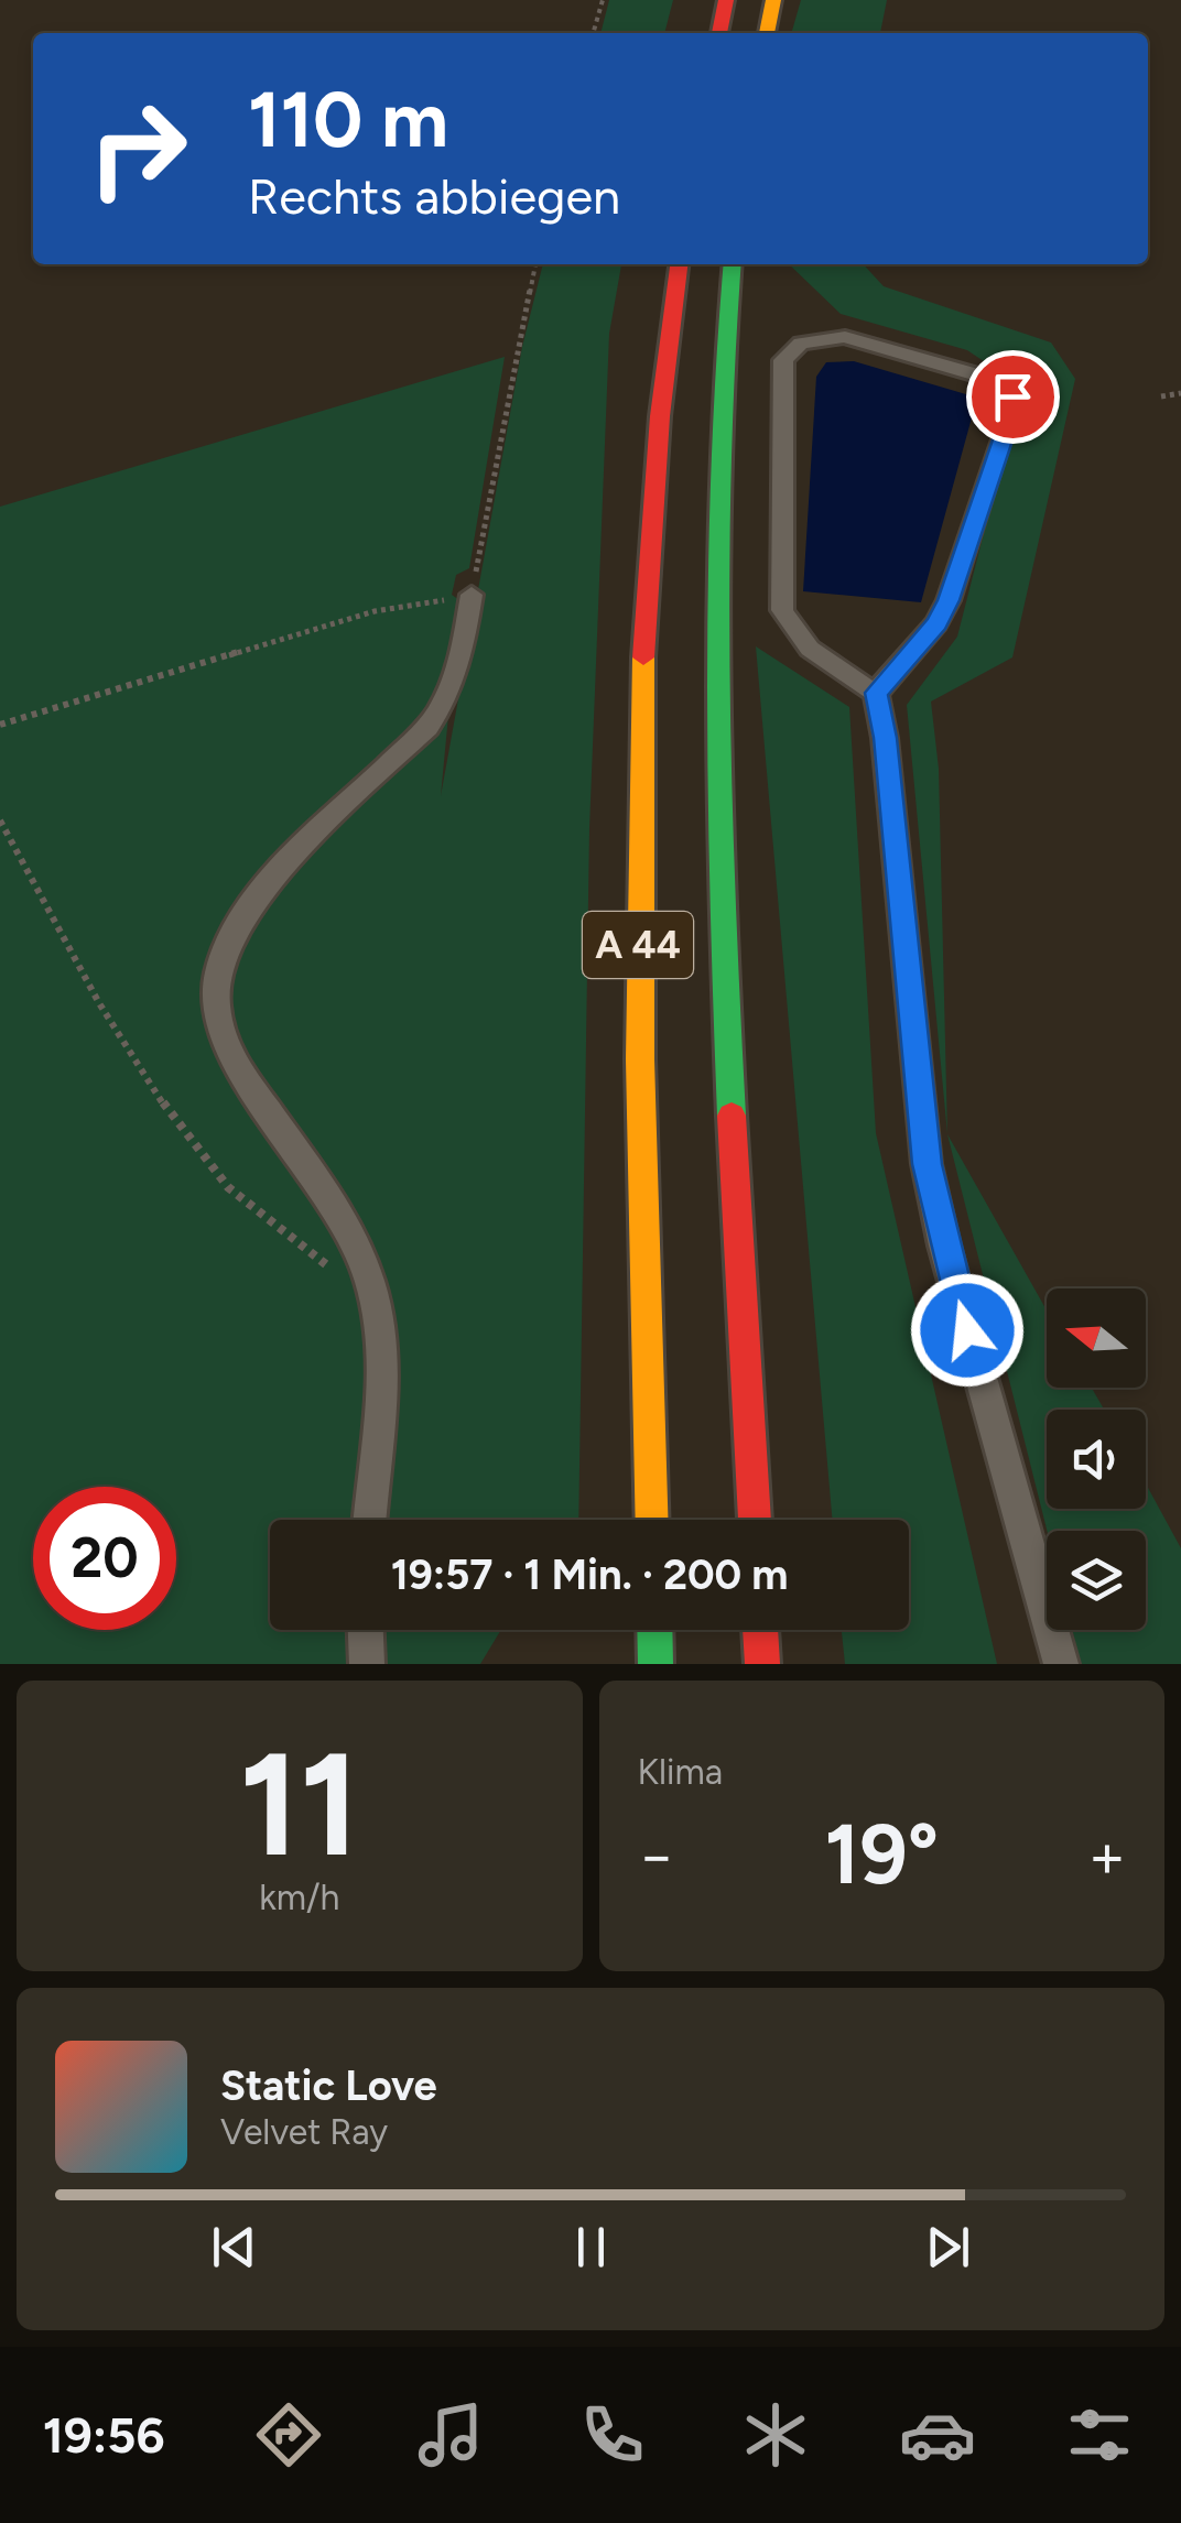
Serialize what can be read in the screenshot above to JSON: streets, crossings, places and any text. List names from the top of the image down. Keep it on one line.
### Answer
{"streets":{"highway":["A 44"]},"north":"left","page":{"turn":["110 m","Rechts abbiegen"],"limit":"20","trip":"19:57 · 1 Min. · 200 m","tile":[["11","km/h"],"Klima"],"heat":["−","19°","+"],"song":["Static Love","Velvet Ray"],"tabs":"19:56"}}
